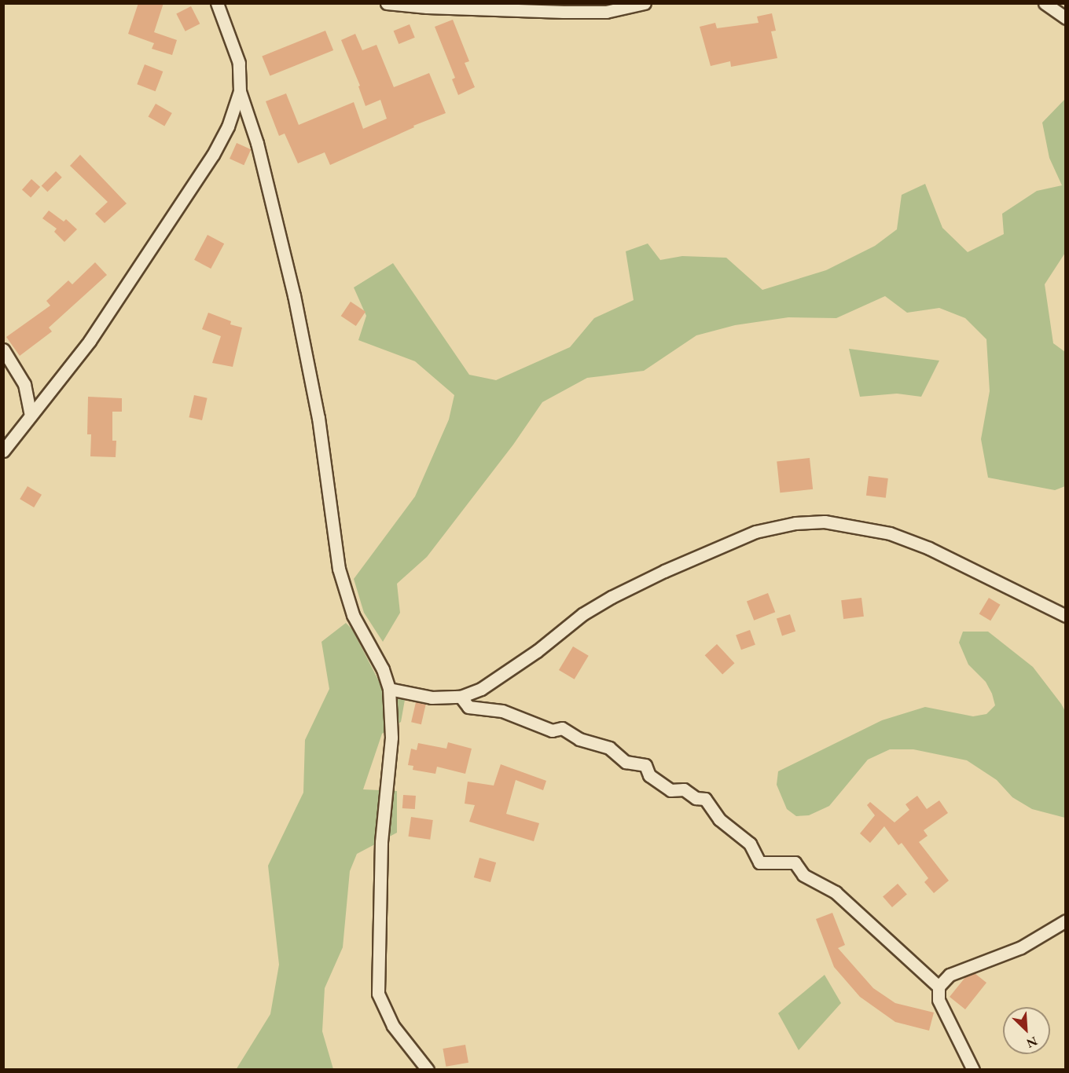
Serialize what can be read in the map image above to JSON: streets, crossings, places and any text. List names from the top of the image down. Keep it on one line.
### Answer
{"north":"bottom right"}
